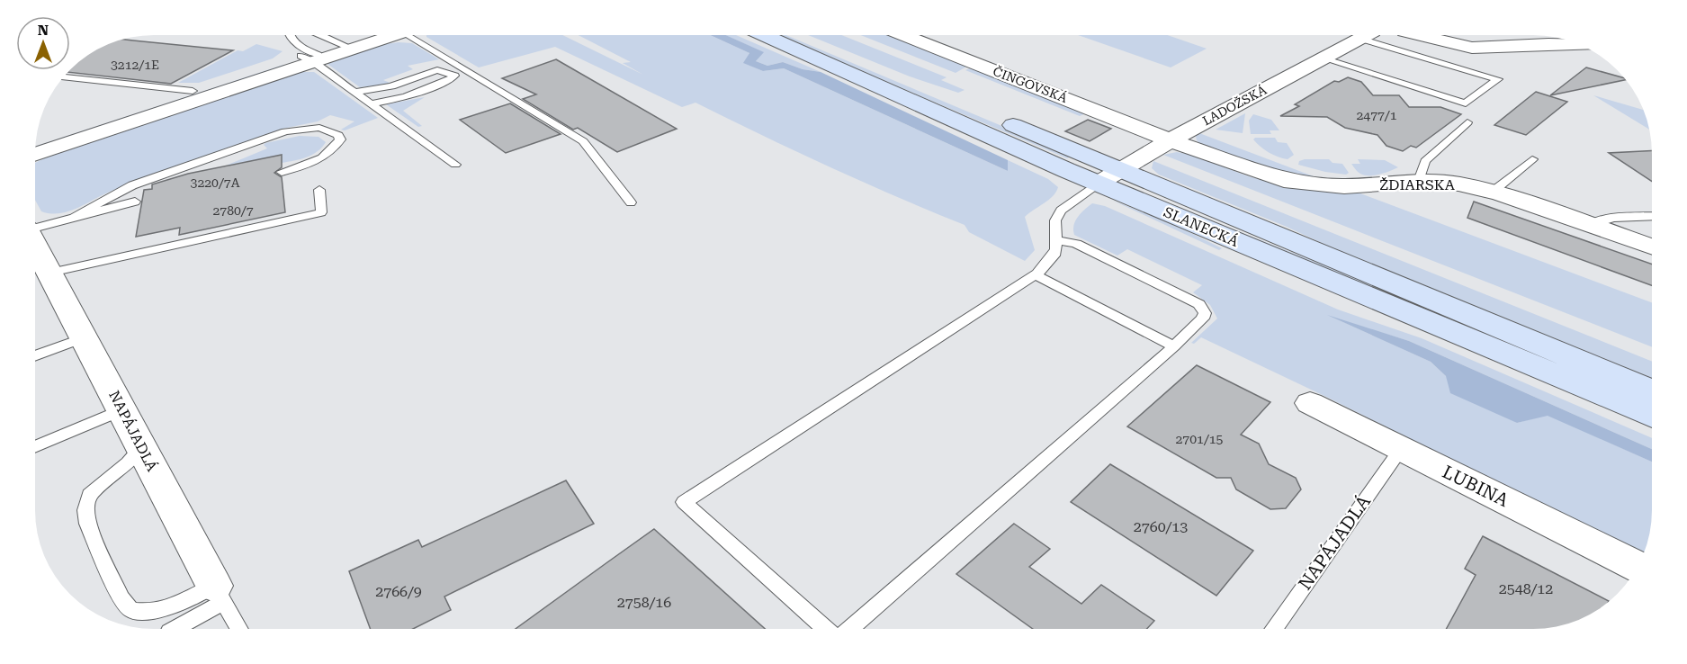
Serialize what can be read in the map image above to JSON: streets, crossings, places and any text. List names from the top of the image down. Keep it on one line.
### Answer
{"streets":{"main road":["SLANECKÁ"],"street":["ČINGOVSKÁ","LADOŽSKÁ","ŽDIARSKA","NAPÁJADLÁ","LUBINA"]},"crossings":[["ČINGOVSKÁ","LADOŽSKÁ"],["ČINGOVSKÁ","ŽDIARSKA"],["LADOŽSKÁ","ŽDIARSKA"],["LADOŽSKÁ","SLANECKÁ"],["NAPÁJADLÁ","LUBINA"]],"house_numbers":["3212/1E","2477/1","3220/7A","2780/7","2701/15","2760/13","2548/12","2766/9","2758/16"],"north":"top"}
